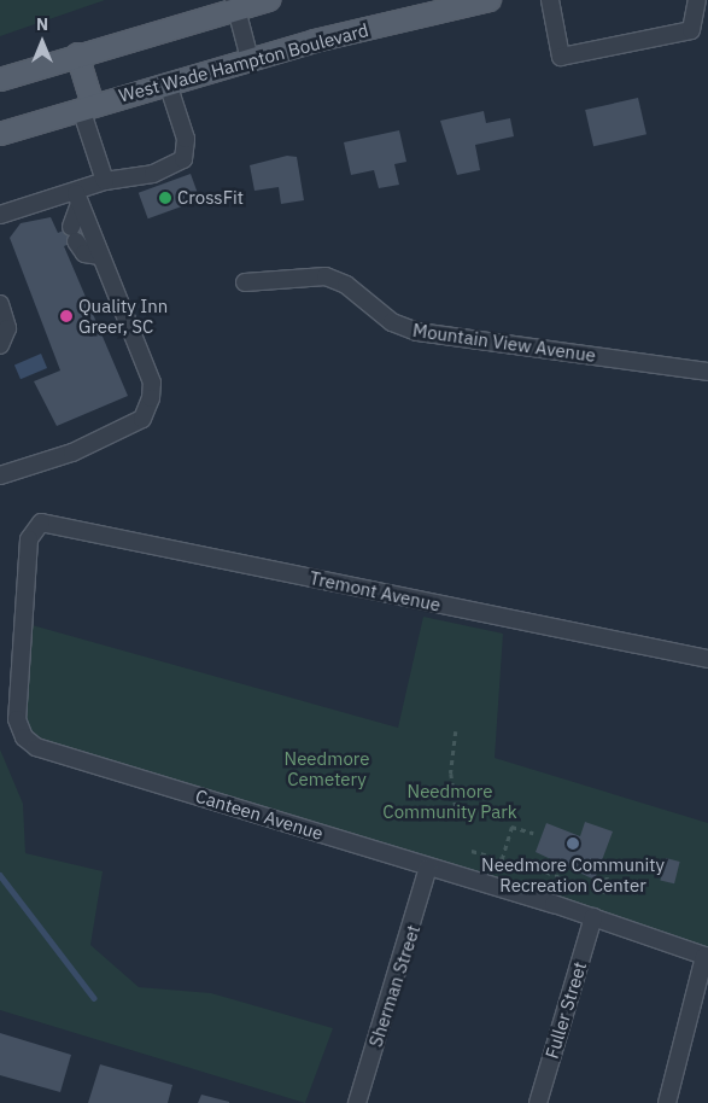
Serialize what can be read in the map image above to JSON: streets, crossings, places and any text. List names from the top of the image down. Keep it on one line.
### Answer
{"streets":{"main road":["West Wade Hampton Boulevard"],"street":["Mountain View Avenue","Tremont Avenue","Canteen Avenue","Sherman Street","Fuller Street"]},"crossings":[["Tremont Avenue","Canteen Avenue"],["Canteen Avenue","Sherman Street"],["Canteen Avenue","Fuller Street"]],"parks":["Needmore Cemetery","Needmore Community Park"],"places":["CrossFit","Quality Inn Greer, SC","Needmore Community Recreation Center"],"north":"top"}
